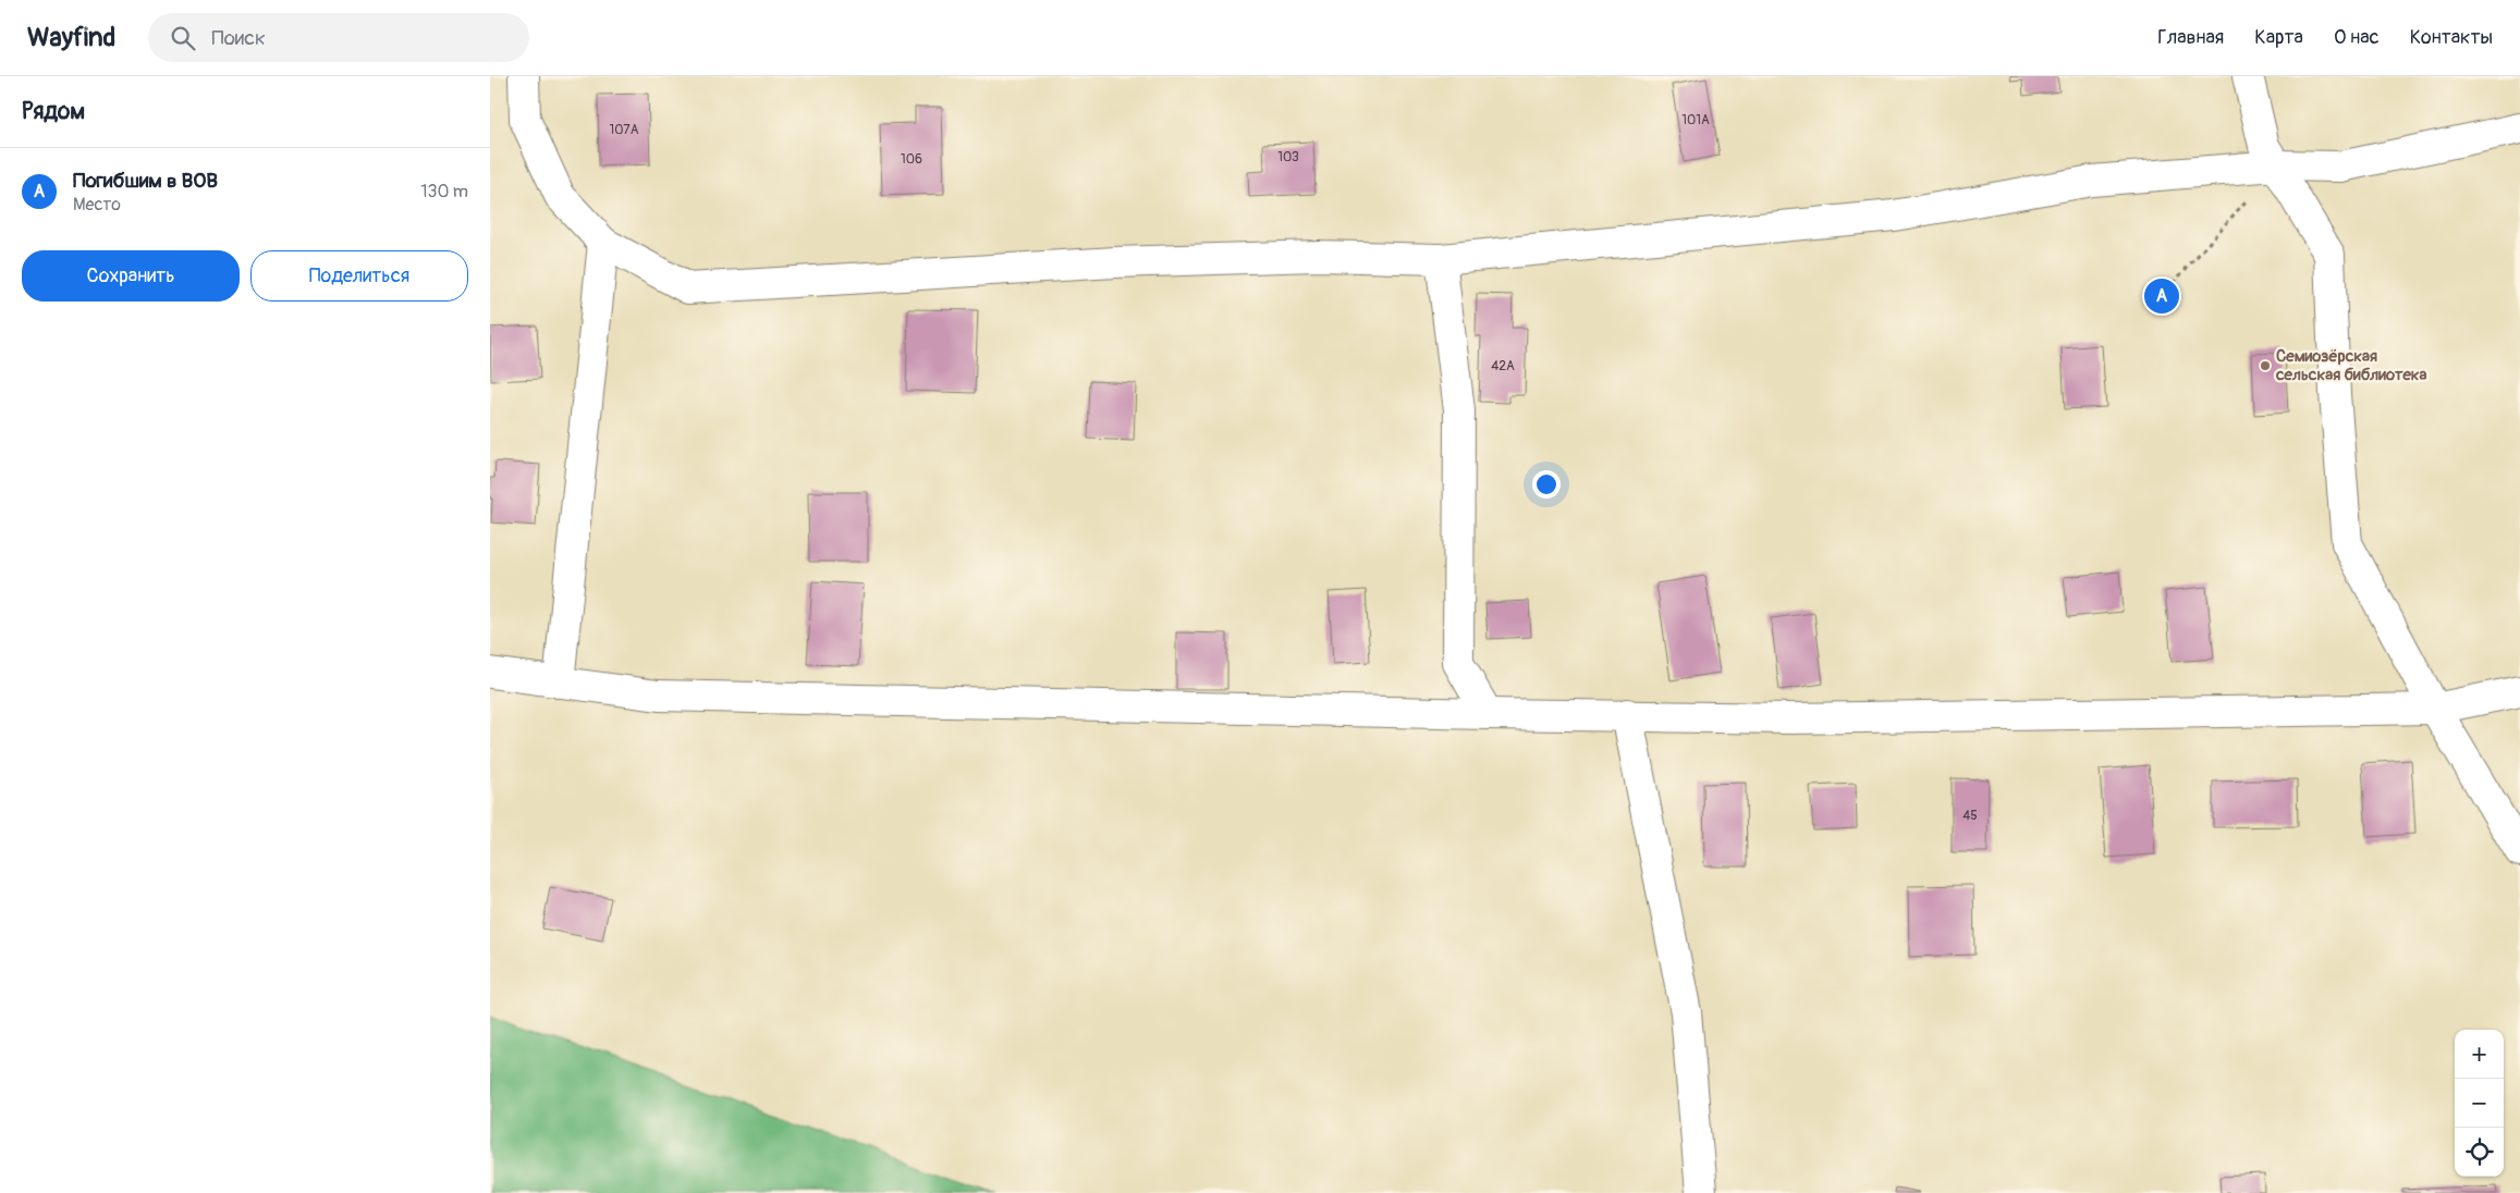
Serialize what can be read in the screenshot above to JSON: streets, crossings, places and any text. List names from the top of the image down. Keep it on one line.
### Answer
{"places":["Семиозёрская сельская библиотека"],"house_numbers":["101А","107А","103","106","42А","45"],"page":{"header":"Wayfind","search":"Поиск","nav":["Главная","Карта","О нас","Контакты"],"heading":"Рядом","list":[{"mark":"A","name":"Погибшим в ВОВ","note":"Место","value":"130 m"}],"buttons":["Сохранить","Поделиться"],"pins":"A","map_buttons":["+","−"]}}
